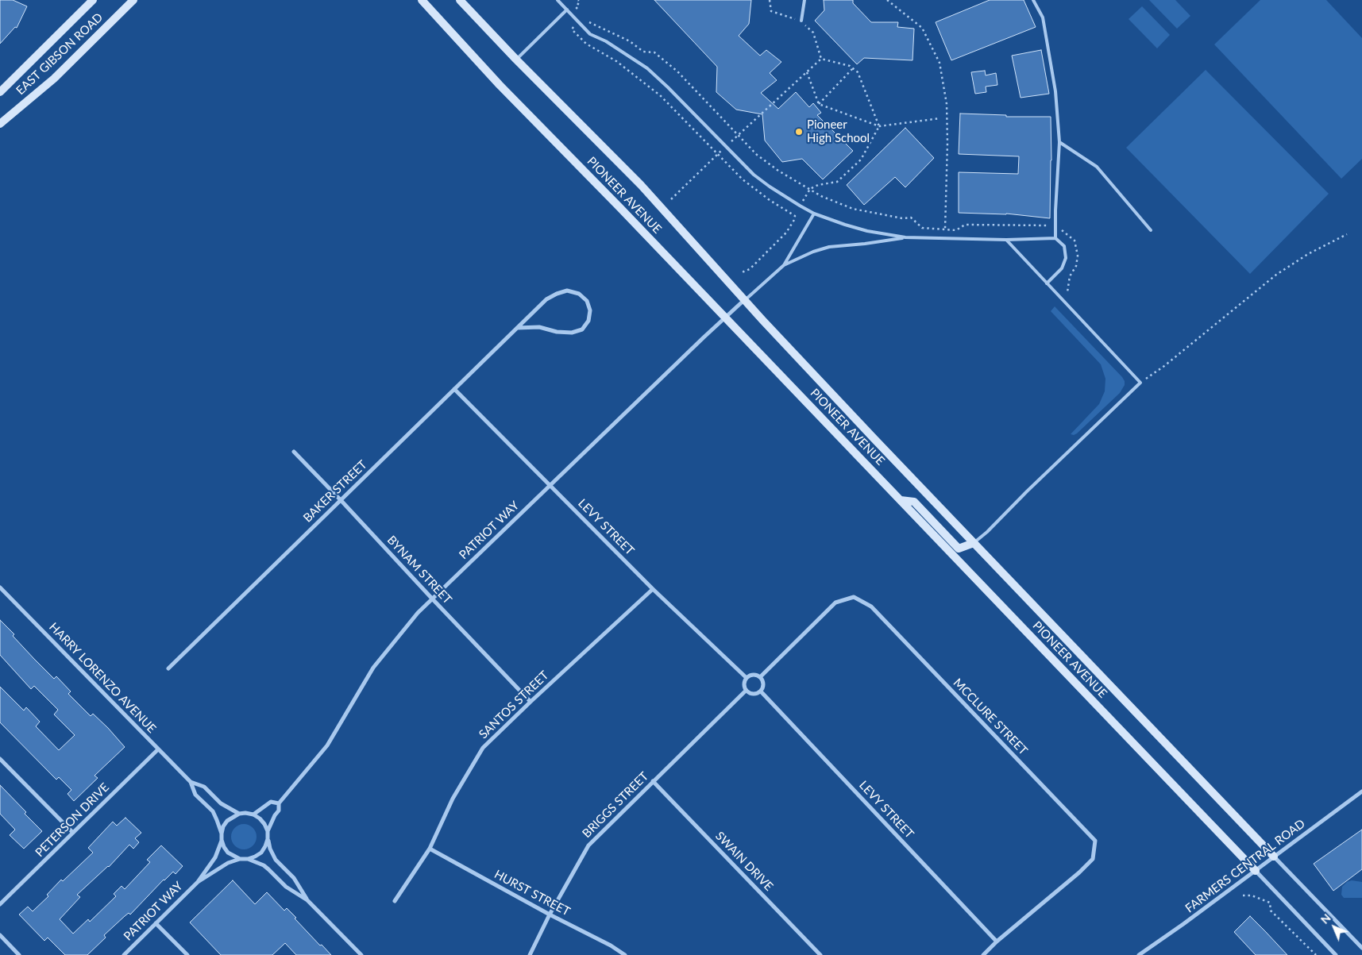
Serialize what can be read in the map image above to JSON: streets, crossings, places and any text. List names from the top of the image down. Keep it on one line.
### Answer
{"streets":{"street":["EAST GIBSON ROAD","PIONEER AVENUE","BAKER STREET","LEVY STREET","PATRIOT WAY","BYNAM STREET","HARRY LORENZO AVENUE","SANTOS STREET","MCCLURE STREET","BRIGGS STREET","PETERSON DRIVE","SWAIN DRIVE","FARMERS CENTRAL ROAD","HURST STREET"]},"crossings":[["PIONEER AVENUE","PATRIOT WAY"],["PIONEER AVENUE","FARMERS CENTRAL ROAD"],["BAKER STREET","LEVY STREET"],["BAKER STREET","BYNAM STREET"],["LEVY STREET","PATRIOT WAY"],["LEVY STREET","SANTOS STREET"],["LEVY STREET","MCCLURE STREET"],["LEVY STREET","BRIGGS STREET"],["PATRIOT WAY","BYNAM STREET"],["PATRIOT WAY","HARRY LORENZO AVENUE"],["BYNAM STREET","SANTOS STREET"],["HARRY LORENZO AVENUE","PETERSON DRIVE"],["SANTOS STREET","HURST STREET"],["MCCLURE STREET","BRIGGS STREET"],["BRIGGS STREET","SWAIN DRIVE"],["BRIGGS STREET","HURST STREET"]],"places":["Pioneer High School"],"north":"top left"}
